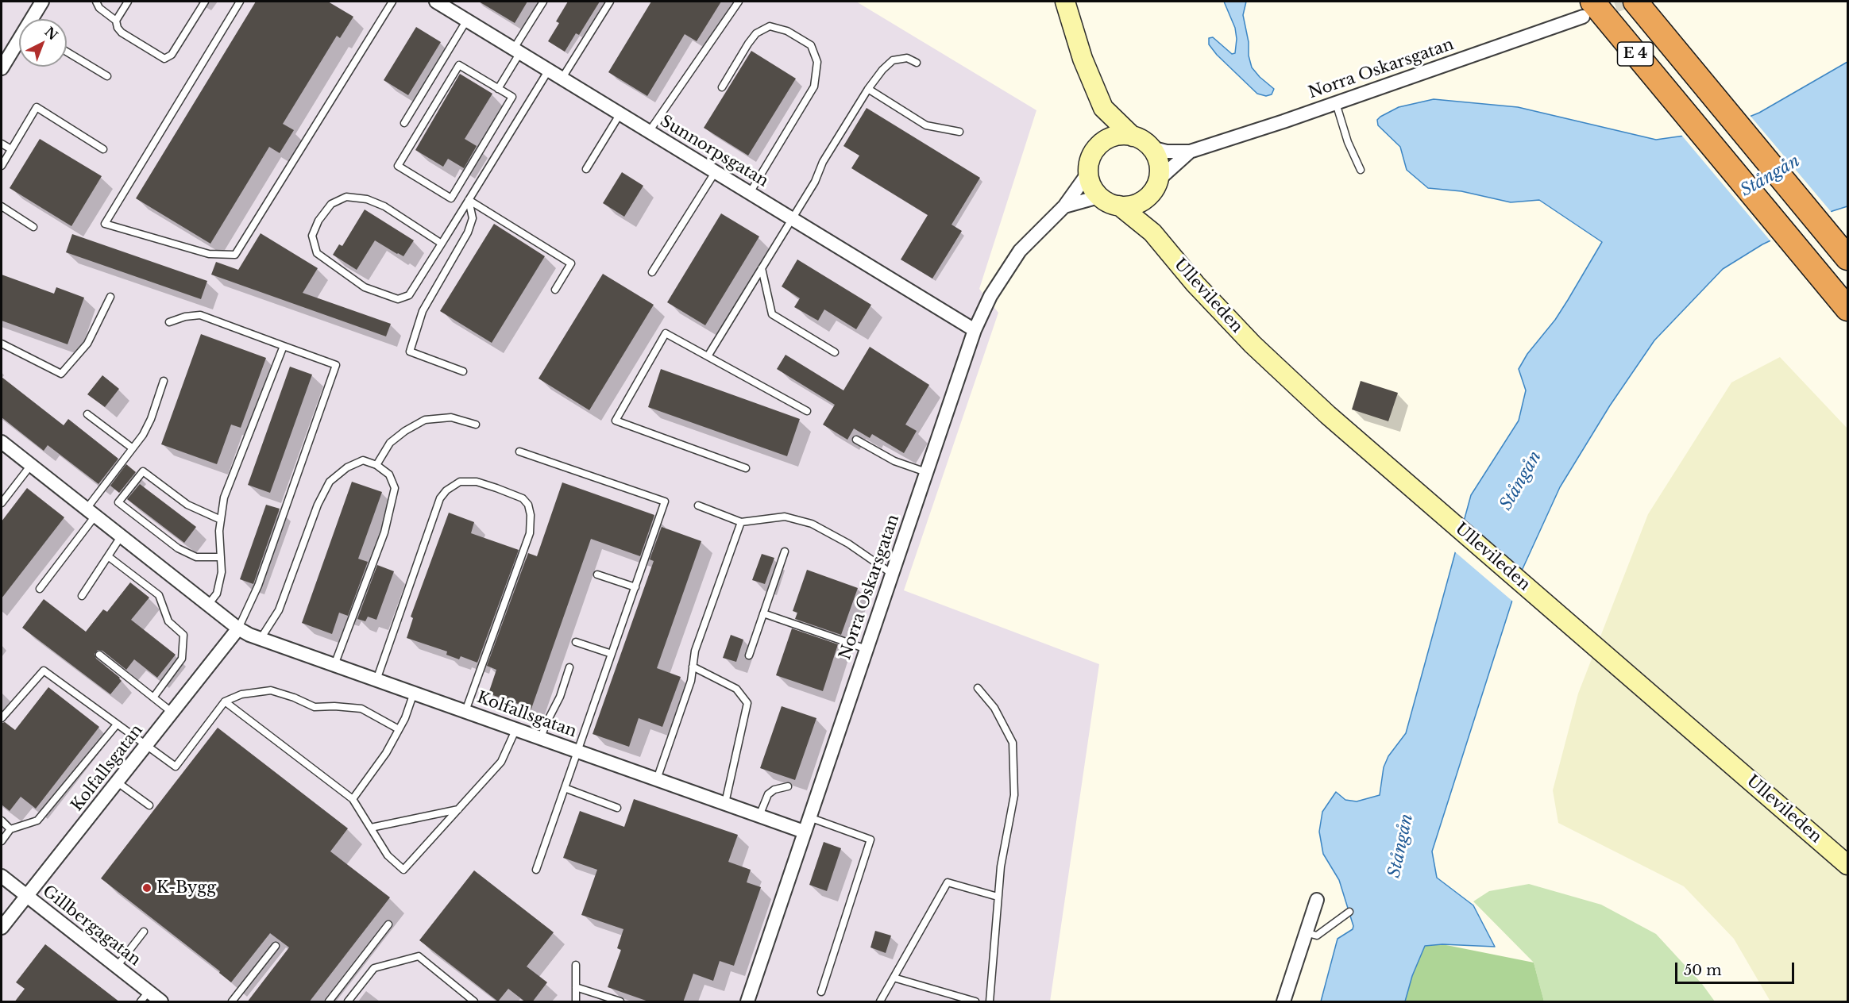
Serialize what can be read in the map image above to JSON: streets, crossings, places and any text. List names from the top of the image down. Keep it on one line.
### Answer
{"streets":{"highway":["E 4"],"main road":["Ullevileden"],"street":["Norra Oskarsgatan","Sunnorpsgatan","Kolfallsgatan","Gillbergagatan"]},"crossings":[["E 4","Norra Oskarsgatan"],["Norra Oskarsgatan","Sunnorpsgatan"],["Norra Oskarsgatan","Ullevileden"],["Norra Oskarsgatan","Kolfallsgatan"],["Kolfallsgatan","Gillbergagatan"]],"water":["Stångån"],"places":["K-Bygg"],"scale_bar":"50 m","north":"top right"}
